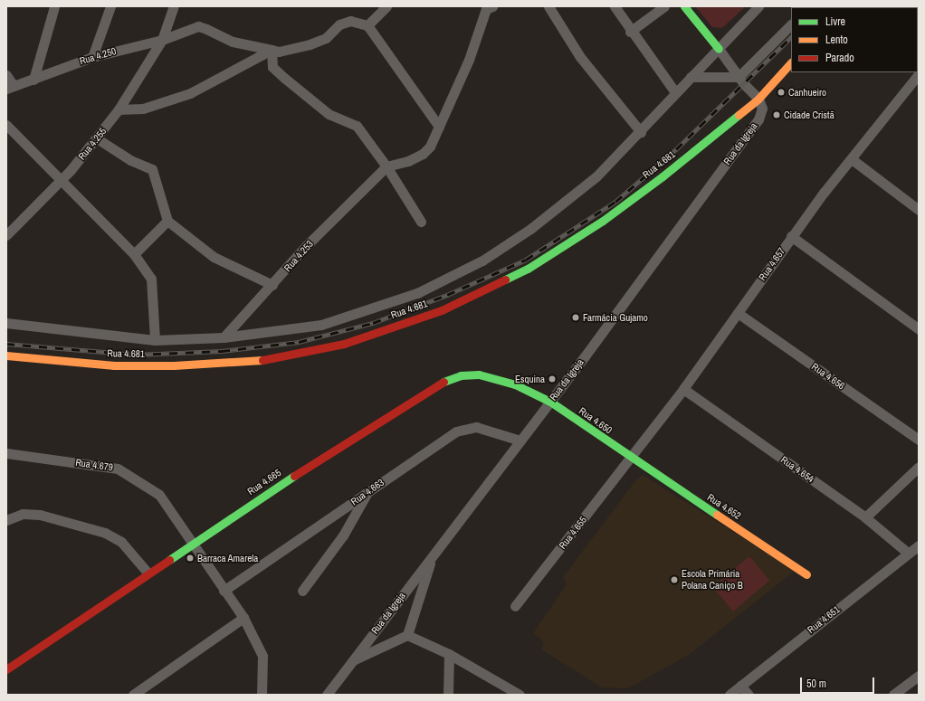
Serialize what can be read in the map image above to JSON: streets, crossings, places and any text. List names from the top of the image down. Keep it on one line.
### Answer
{"streets":{"street":["Rua 4.250","Rua 4.255","Rua da Igreja","Rua 4.681","Rua 4.253","Rua 4.657","Rua 4.656","Rua 4.650","Rua 4.679","Rua 4.654","Rua 4.665","Rua 4.663","Rua 4.652","Rua 4.655","Rua 4.651"]},"crossings":[["Rua 4.250","Rua 4.255"],["Rua da Igreja","Rua 4.681"],["Rua da Igreja","Rua 4.650"],["Rua da Igreja","Rua 4.665"],["Rua da Igreja","Rua 4.663"],["Rua 4.657","Rua 4.656"],["Rua 4.657","Rua 4.650"],["Rua 4.657","Rua 4.654"],["Rua 4.657","Rua 4.652"],["Rua 4.657","Rua 4.655"],["Rua 4.650","Rua 4.665"],["Rua 4.650","Rua 4.652"],["Rua 4.650","Rua 4.655"],["Rua 4.679","Rua 4.665"],["Rua 4.679","Rua 4.663"],["Rua 4.654","Rua 4.651"],["Rua 4.652","Rua 4.655"]],"places":["Canhueiro","Cidade Cristã","Farmácia Gujamo","Esquina","Barraca Amarela","Escola Primária Polana Caniço B"],"legend":["Livre","Lento","Parado"],"scale_bar":"50 m"}
